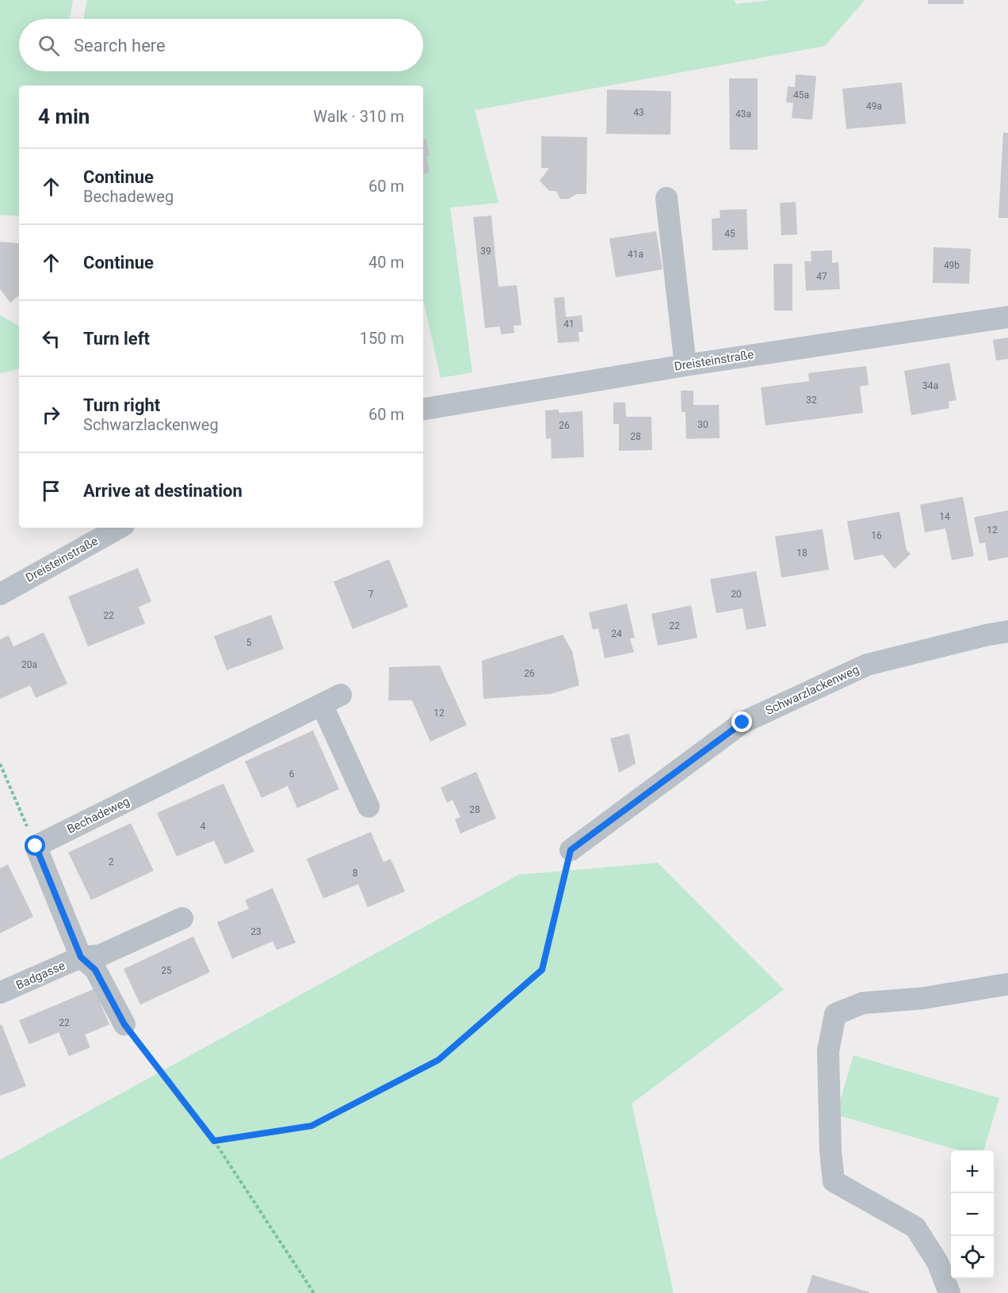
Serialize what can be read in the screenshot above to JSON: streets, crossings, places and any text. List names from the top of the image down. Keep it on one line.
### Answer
{"streets":{"street":["Dreisteinstraße","Schwarzlackenweg","Bechadeweg","Badgasse"]},"crossings":[["Bechadeweg","Badgasse"]],"house_numbers":["45a","49a","43","43a","45","39","41a","49b","47","41","34a","32","30","26","28","14","12","16","18","7","20","22","22","24","5","20a","26","12","6","28","4","2","8","23","25","22"],"page":{"search":"Search here","heading":["4 min","Walk · 310 m"],"list":[["Continue","Bechadeweg","60 m"],["Continue","40 m"],["Turn left","150 m"],["Turn right","Schwarzlackenweg","60 m"],"Arrive at destination"],"map_buttons":["+","−"]}}
